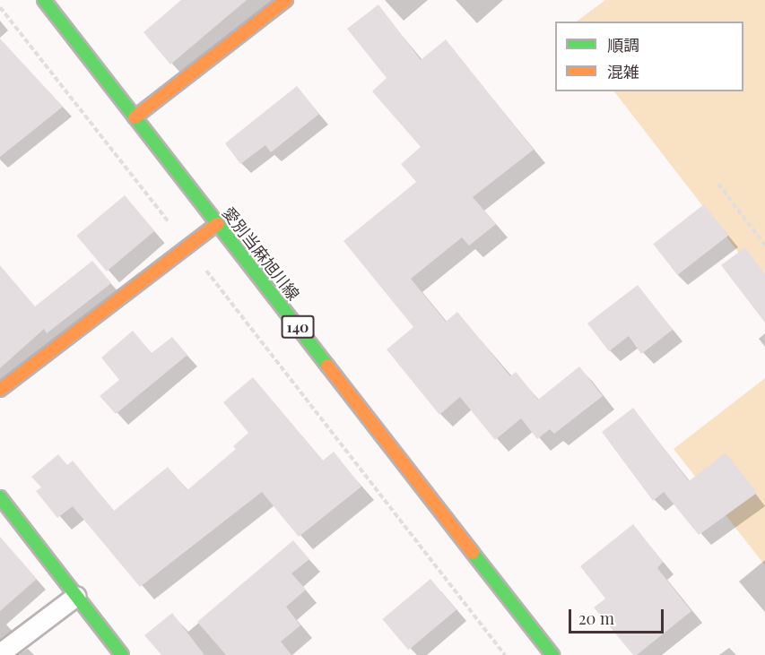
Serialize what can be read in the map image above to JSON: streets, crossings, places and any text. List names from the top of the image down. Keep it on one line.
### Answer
{"streets":{"main road":["愛別当麻旭川線","140"]},"legend":["順調","混雑"],"scale_bar":"20 m"}
